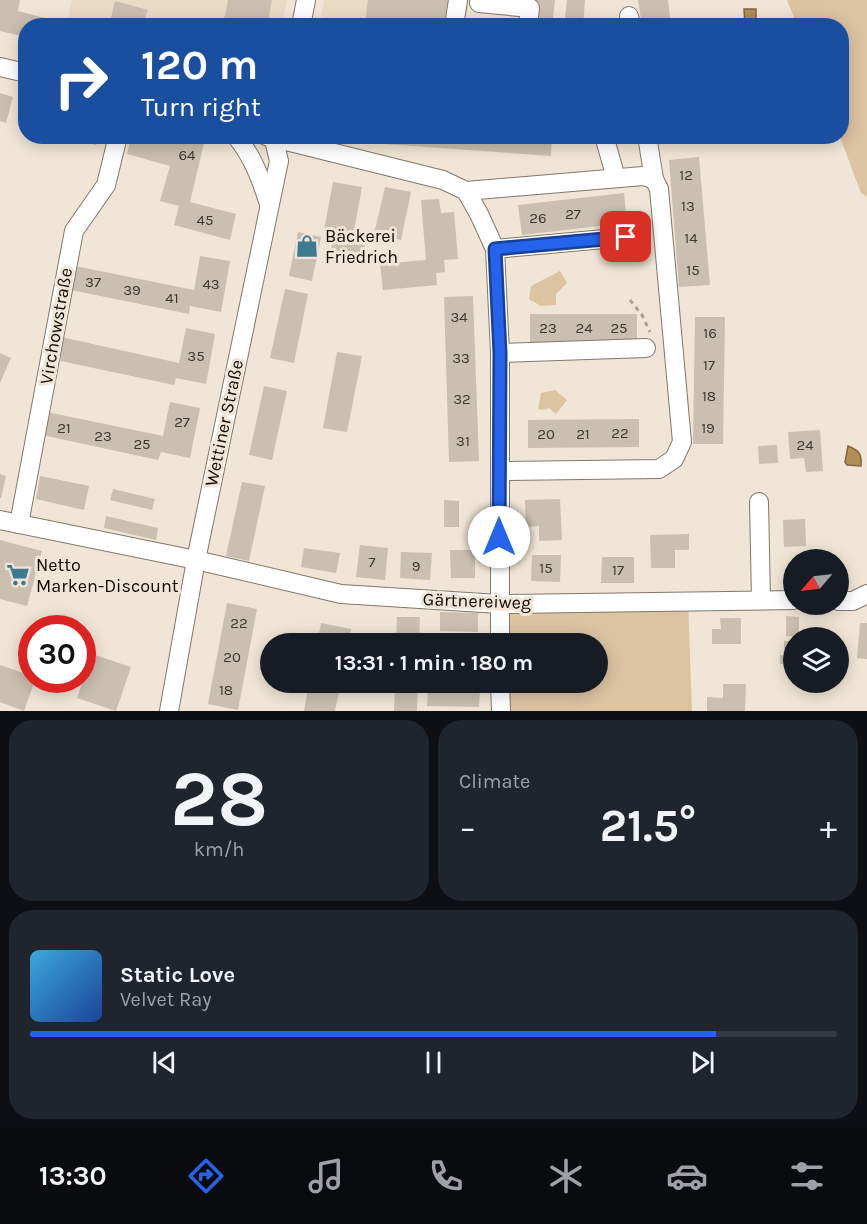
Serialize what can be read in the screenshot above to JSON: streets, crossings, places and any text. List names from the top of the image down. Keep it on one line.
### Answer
{"streets":{"street":["Virchowstraße","Wettiner Straße","Gärtnereiweg"]},"crossings":[["Virchowstraße","Gärtnereiweg"],["Wettiner Straße","Gärtnereiweg"]],"places":{"shop":["Bäckerei Friedrich"],"supermarket":["Netto Marken-Discount"]},"house_numbers":["64","12","13","27","26","45","14","15","37","43","39","41","34","23","24","25","16","35","33","17","18","32","27","21","19","22","20","21","23","31","25","24","7","9","15","17","22","20","18"],"north":"bottom left","page":{"turn":["120 m","Turn right"],"limit":"30","trip":"13:31 · 1 min · 180 m","tile":[["28","km/h"],"Climate"],"heat":["−","21.5°","+"],"song":["Static Love","Velvet Ray"],"tabs":"13:30"}}
